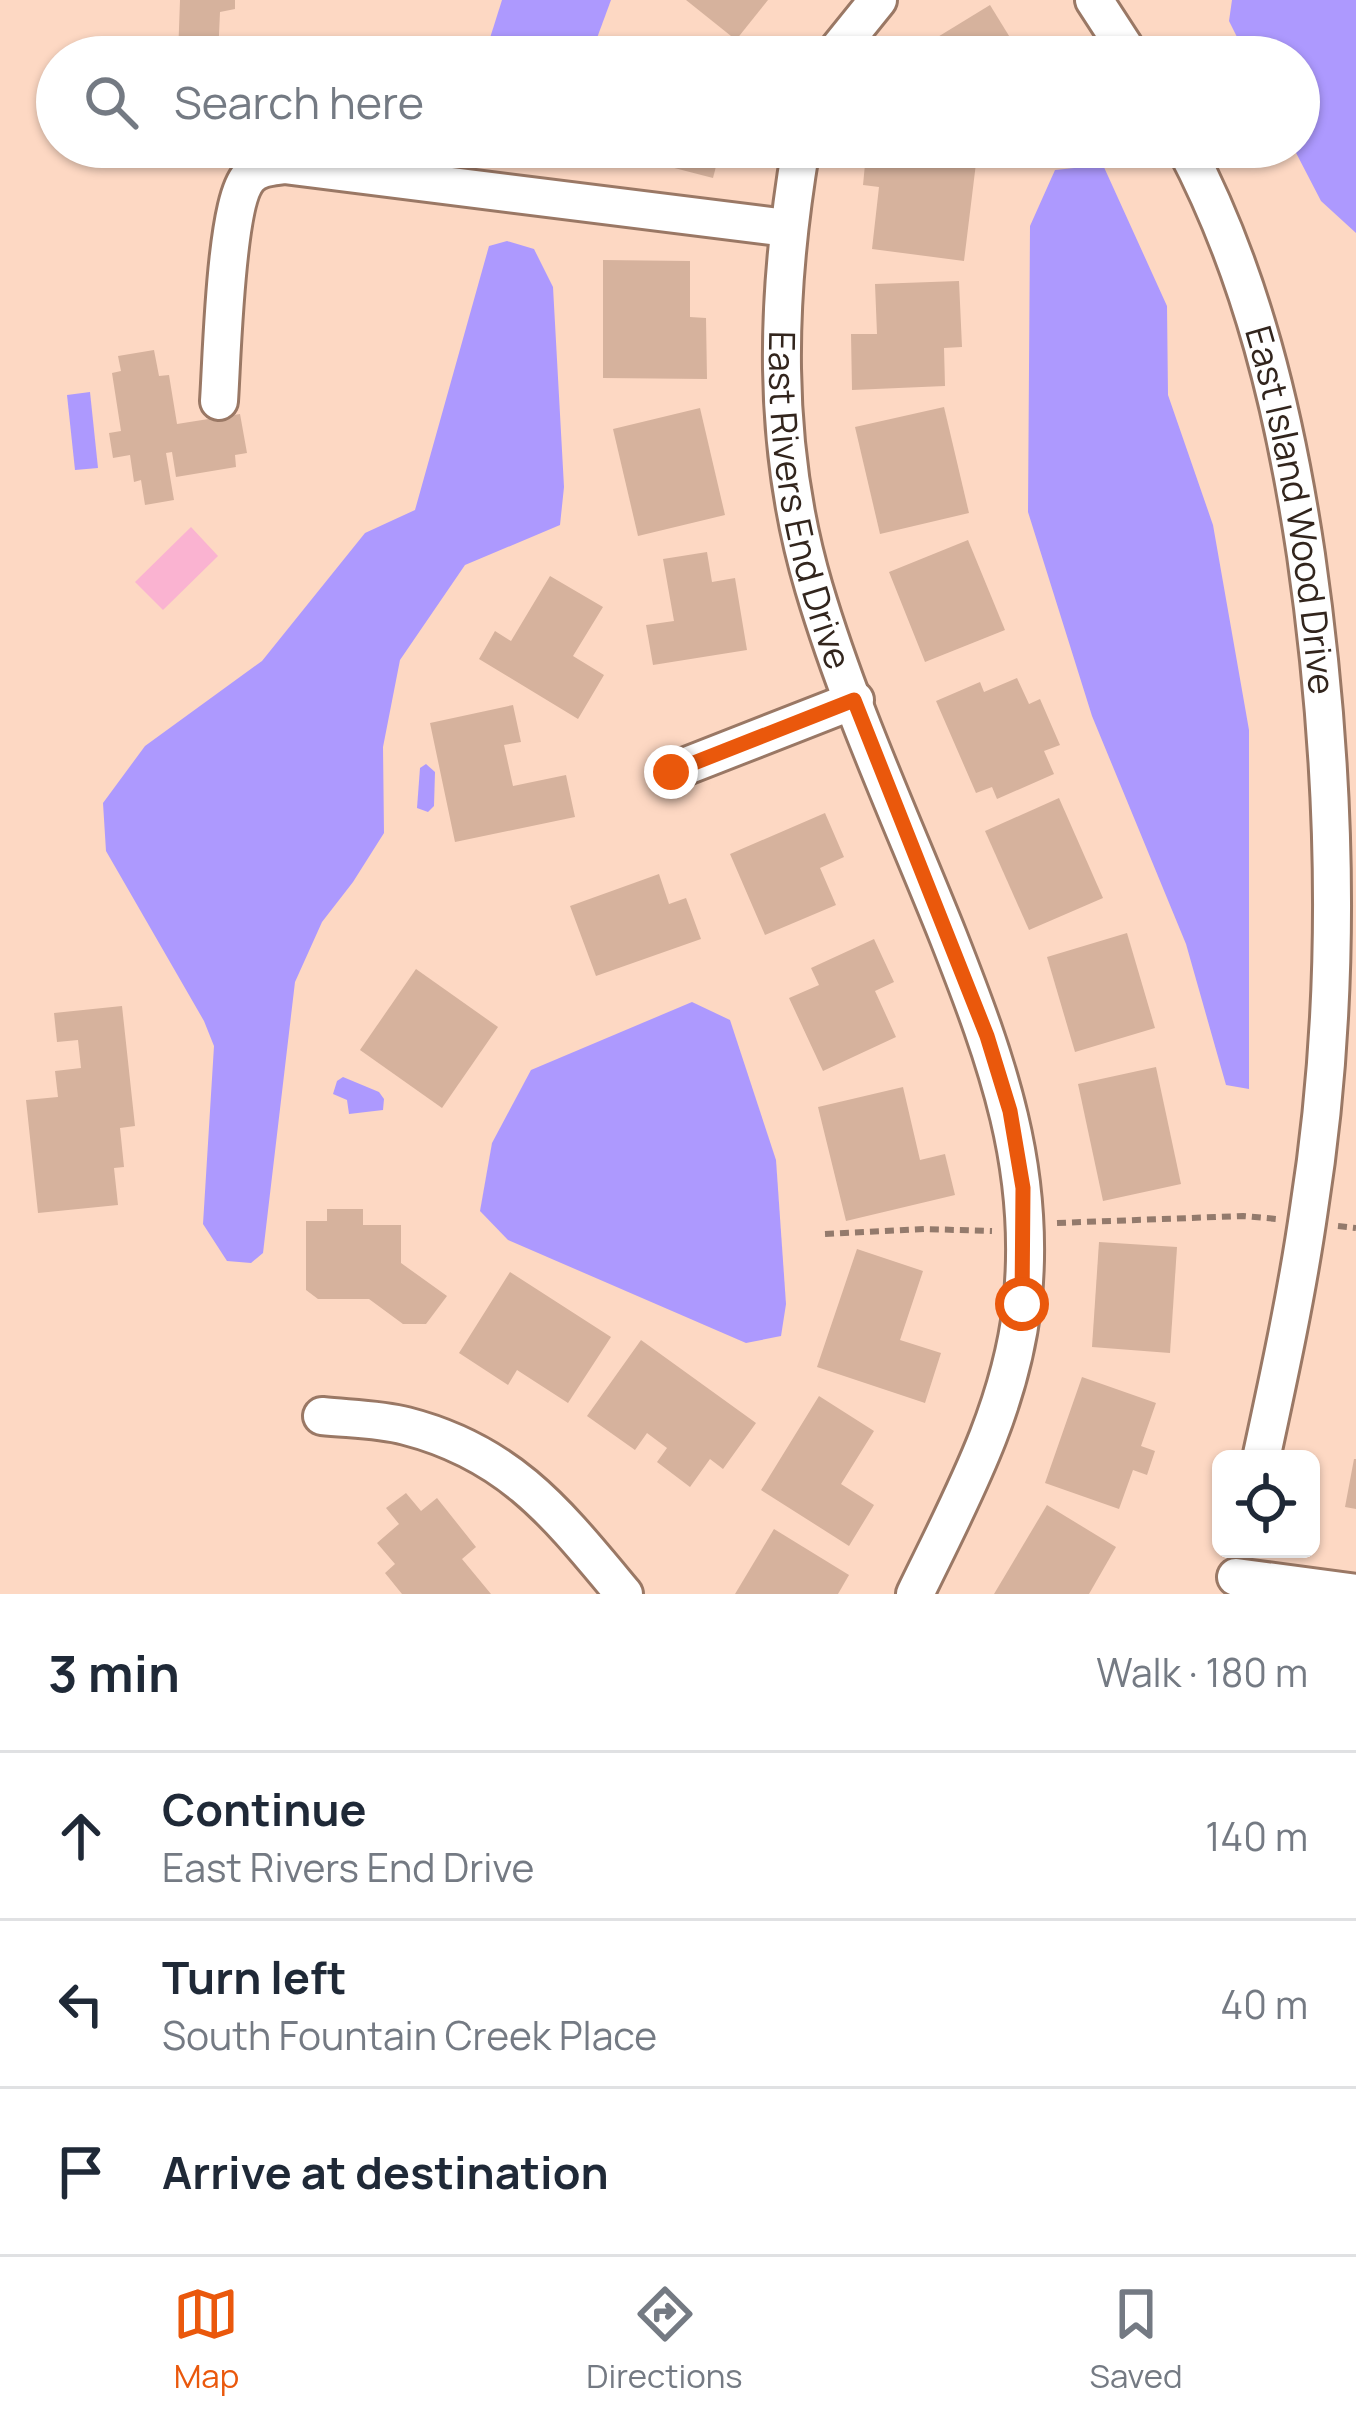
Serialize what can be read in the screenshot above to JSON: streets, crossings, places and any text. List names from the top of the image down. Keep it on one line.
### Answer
{"streets":{"street":["East Rivers End Drive","East Island Wood Drive"]},"page":{"search":"Search here","heading":["3 min","Walk · 180 m"],"list":[["Continue","East Rivers End Drive","140 m"],["Turn left","South Fountain Creek Place","40 m"],"Arrive at destination"],"nav":["Map","Directions","Saved"]}}
